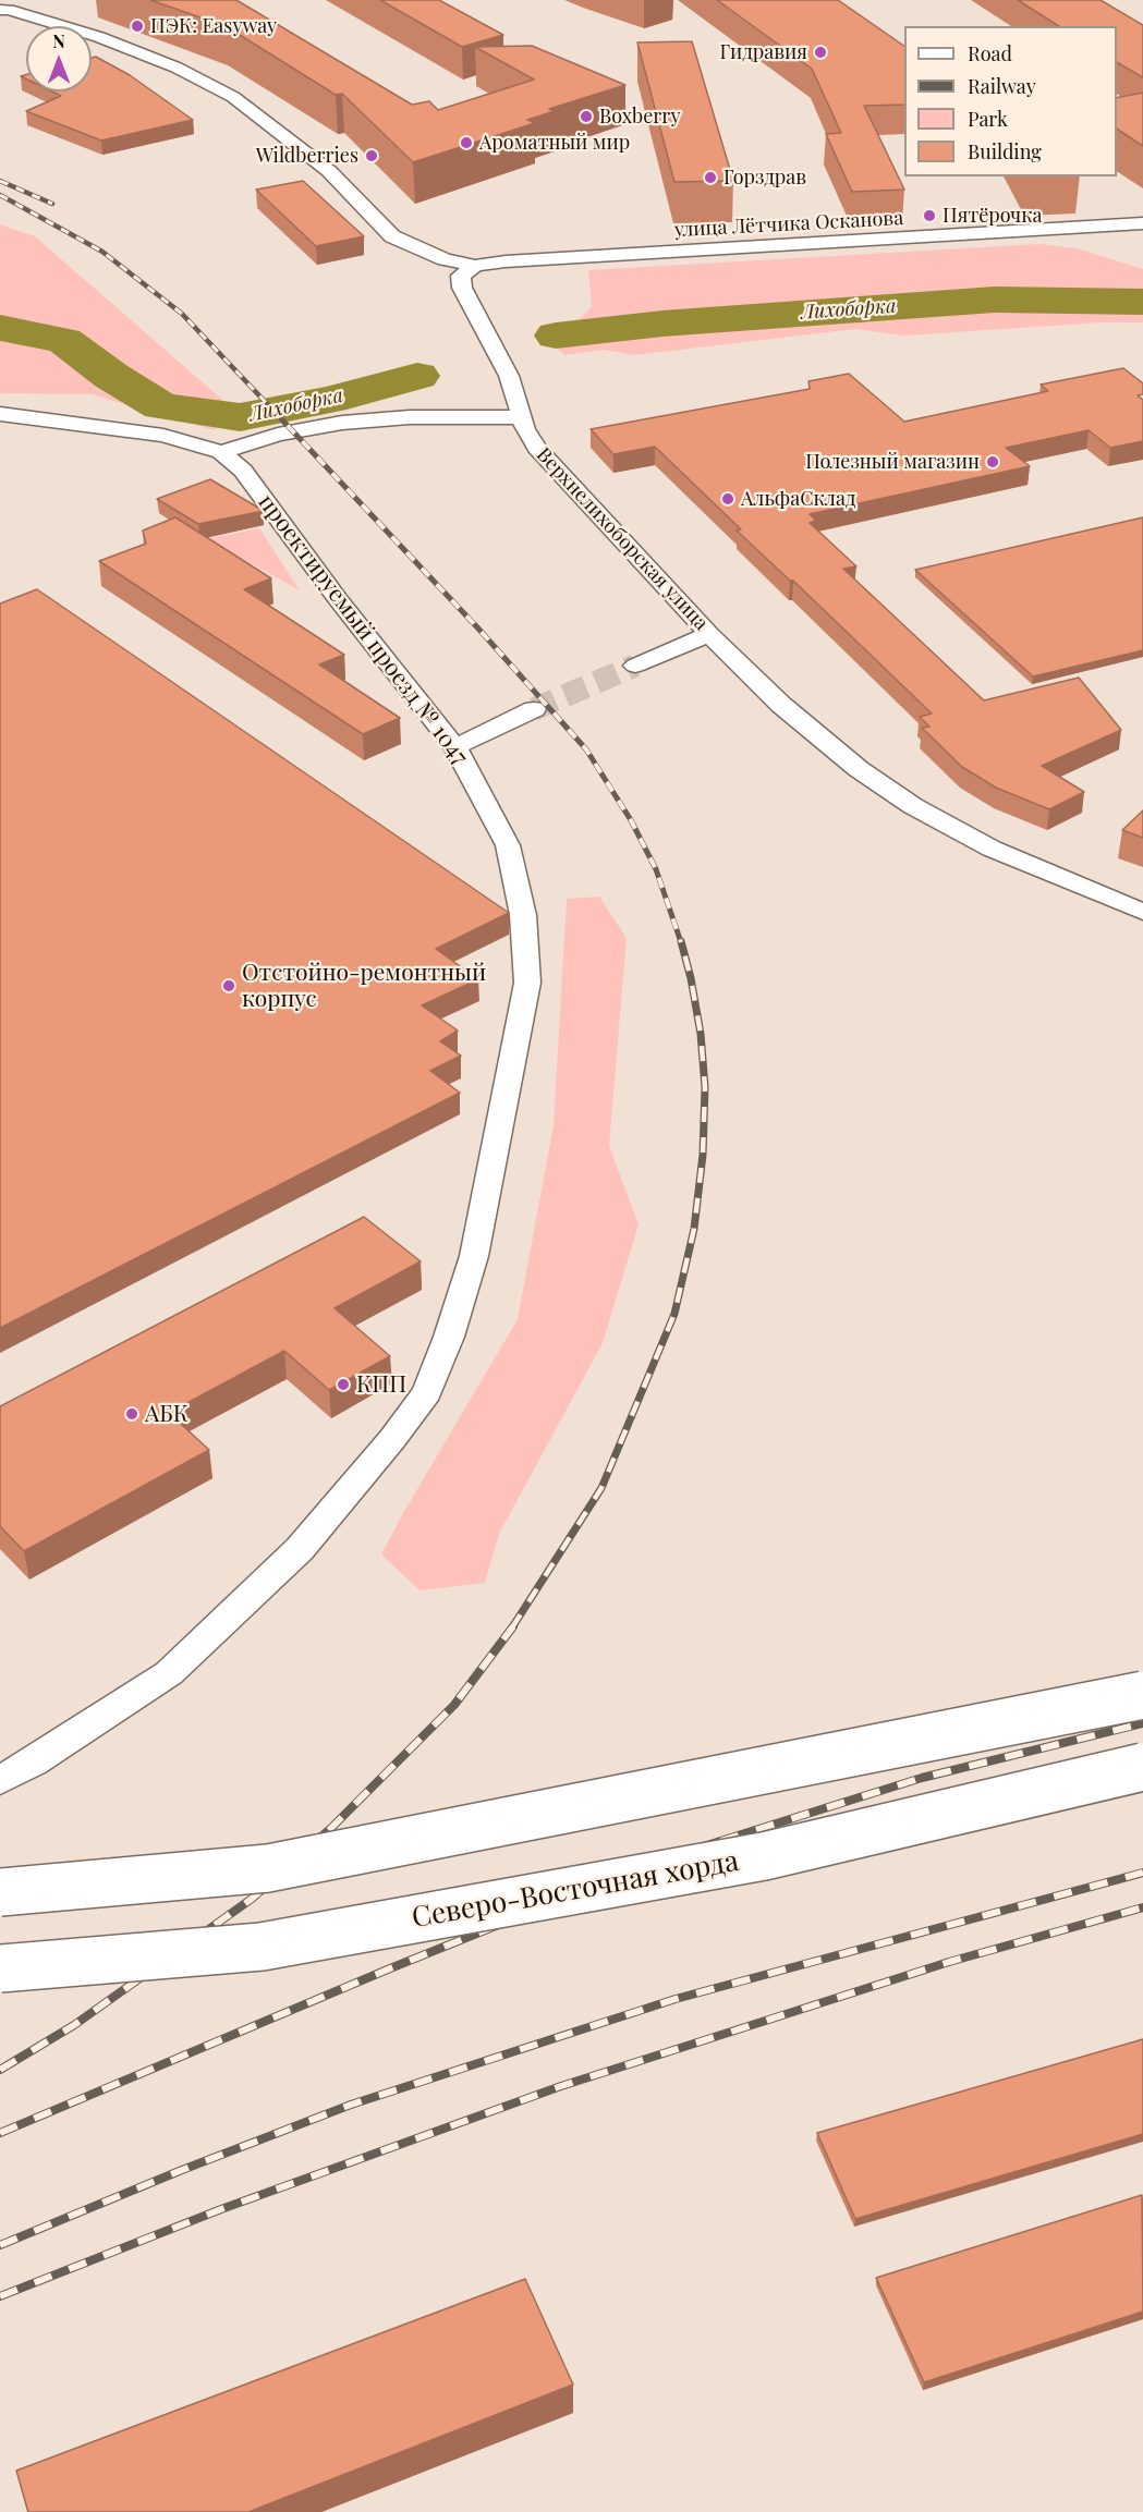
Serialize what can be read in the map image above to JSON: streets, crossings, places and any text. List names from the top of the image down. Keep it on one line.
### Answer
{"streets":{"main road":["Северо-Восточная хорда"],"street":["улица Лётчика Осканова","Верхнелихоборская улица","проектируемый проезд № 1047"]},"crossings":[["улица Лётчика Осканова","Верхнелихоборская улица"]],"water":["Лихоборка"],"places":["ПЭК: Easyway","Гидравия","Boxberry","Ароматный мир","Wildberries","Горздрав","Пятёрочка","Полезный магазин","АльфаСклад","Отстойно-ремонтный корпус","КПП","АБК"],"legend":["Road","Railway","Park","Building"],"north":"top"}
